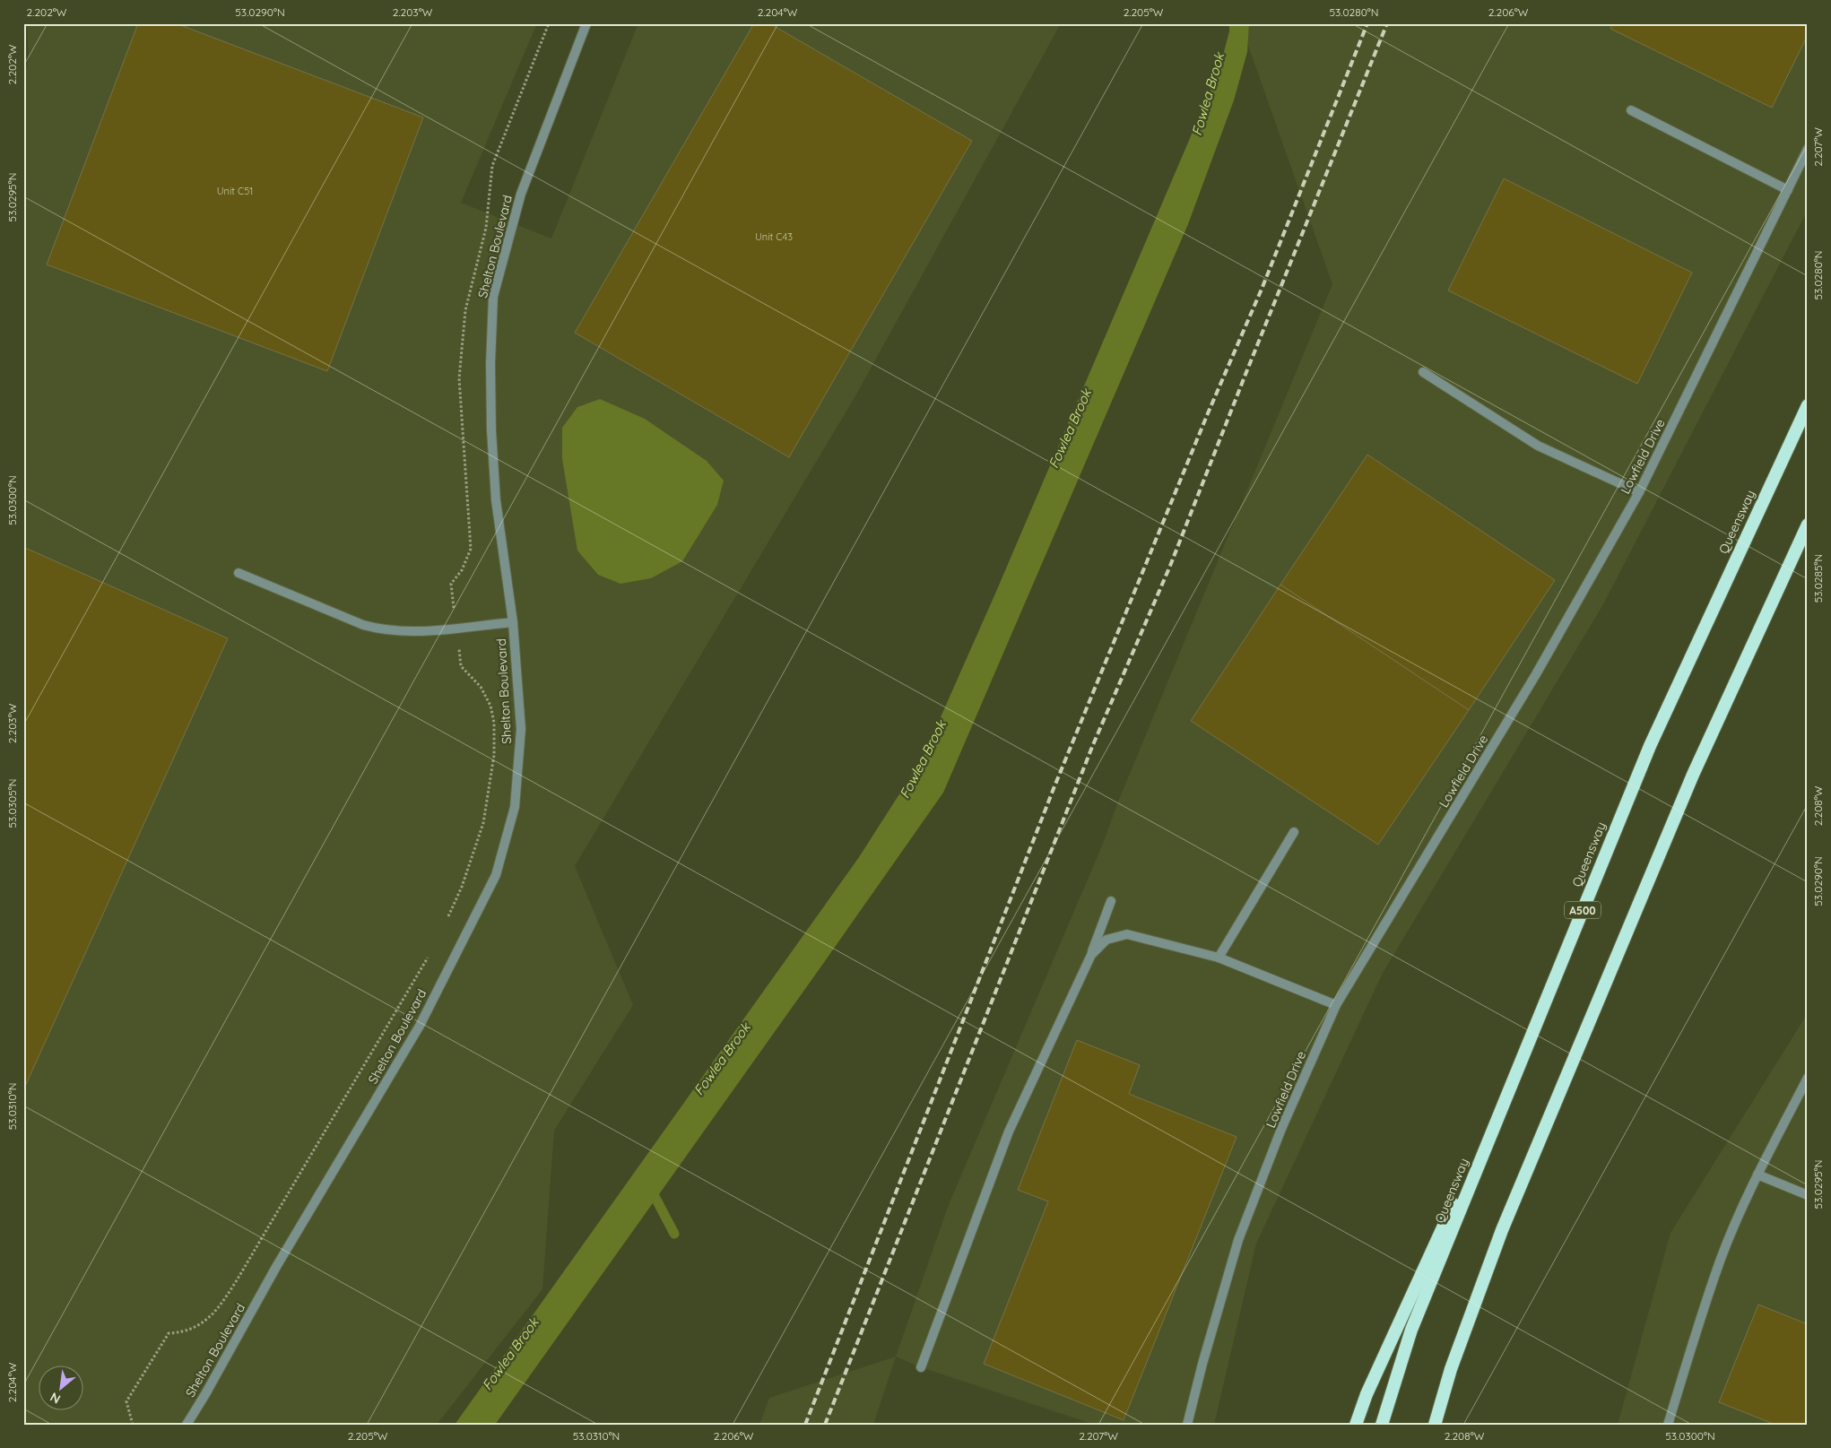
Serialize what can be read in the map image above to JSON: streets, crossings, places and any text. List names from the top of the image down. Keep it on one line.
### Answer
{"streets":{"highway":["Queensway","A500"],"street":["Shelton Boulevard","Lowfield Drive"]},"water":["Fowlea Brook"],"house_numbers":["Unit C51","Unit C43"],"north":"bottom left","coordinates":["2.202°W","53.0290°N","2.203°W","2.204°W","2.205°W","53.0280°N","2.206°W","2.207°W","53.0295°N","53.0300°N","53.0285°N","53.0305°N","2.208°W","53.0310°N"]}
